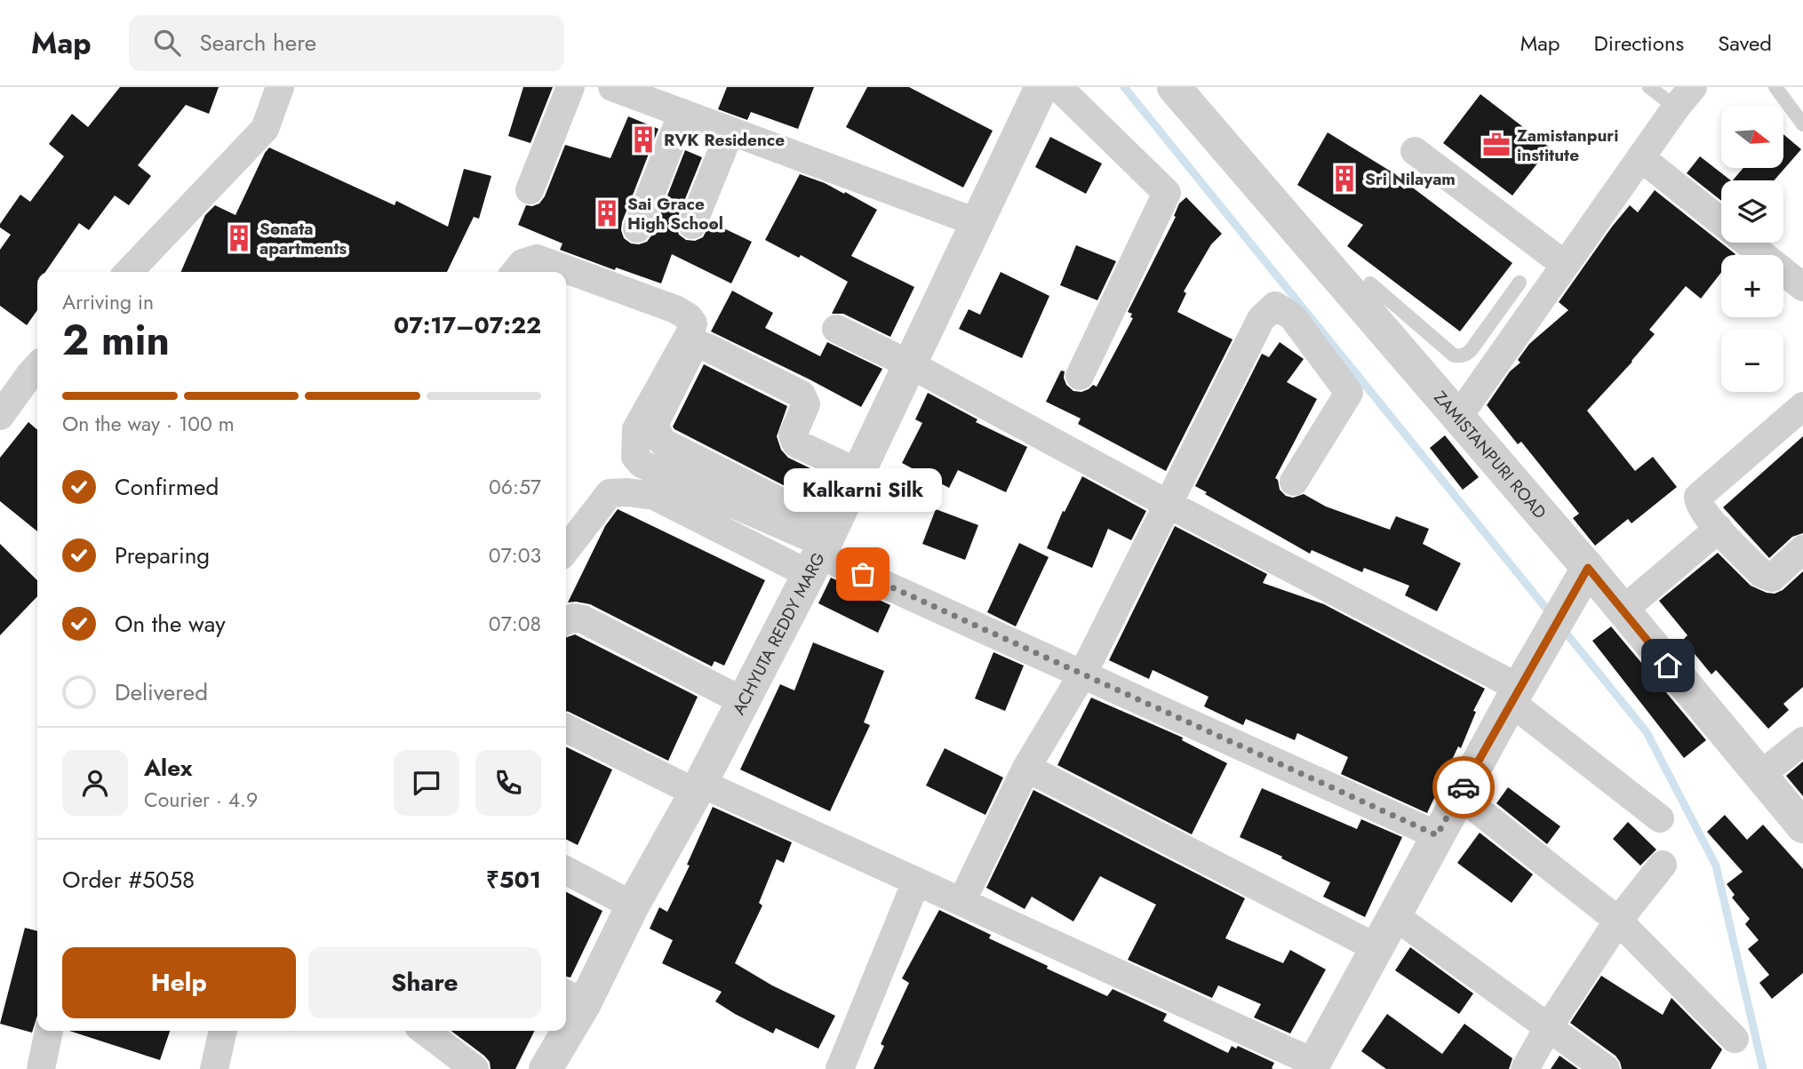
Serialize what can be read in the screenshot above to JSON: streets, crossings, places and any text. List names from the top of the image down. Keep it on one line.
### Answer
{"streets":{"street":["ZAMISTANPURI ROAD","ACHYUTA REDDY MARG"]},"places":{"building":["RVK Residence","Sri Nilayam","Sai Grace High School","Sonata apartments"],"office":["Zamistanpuri institute"],"other":["Kalkarni Silk"]},"north":"right","page":{"header":"Map","search":"Search here","nav":["Map","Directions","Saved"],"map_buttons":["+","−"],"heading":["2 min","Arriving in","07:17–07:22"],"panel":["Alex","Courier · 4.9","Order #5058","₹501"],"bar":"On the way · 100 m","list":[["Confirmed","06:57"],["Preparing","07:03"],["On the way","07:08"],"Delivered"],"bubble":"Kalkarni Silk","buttons":["Help","Share"]}}
